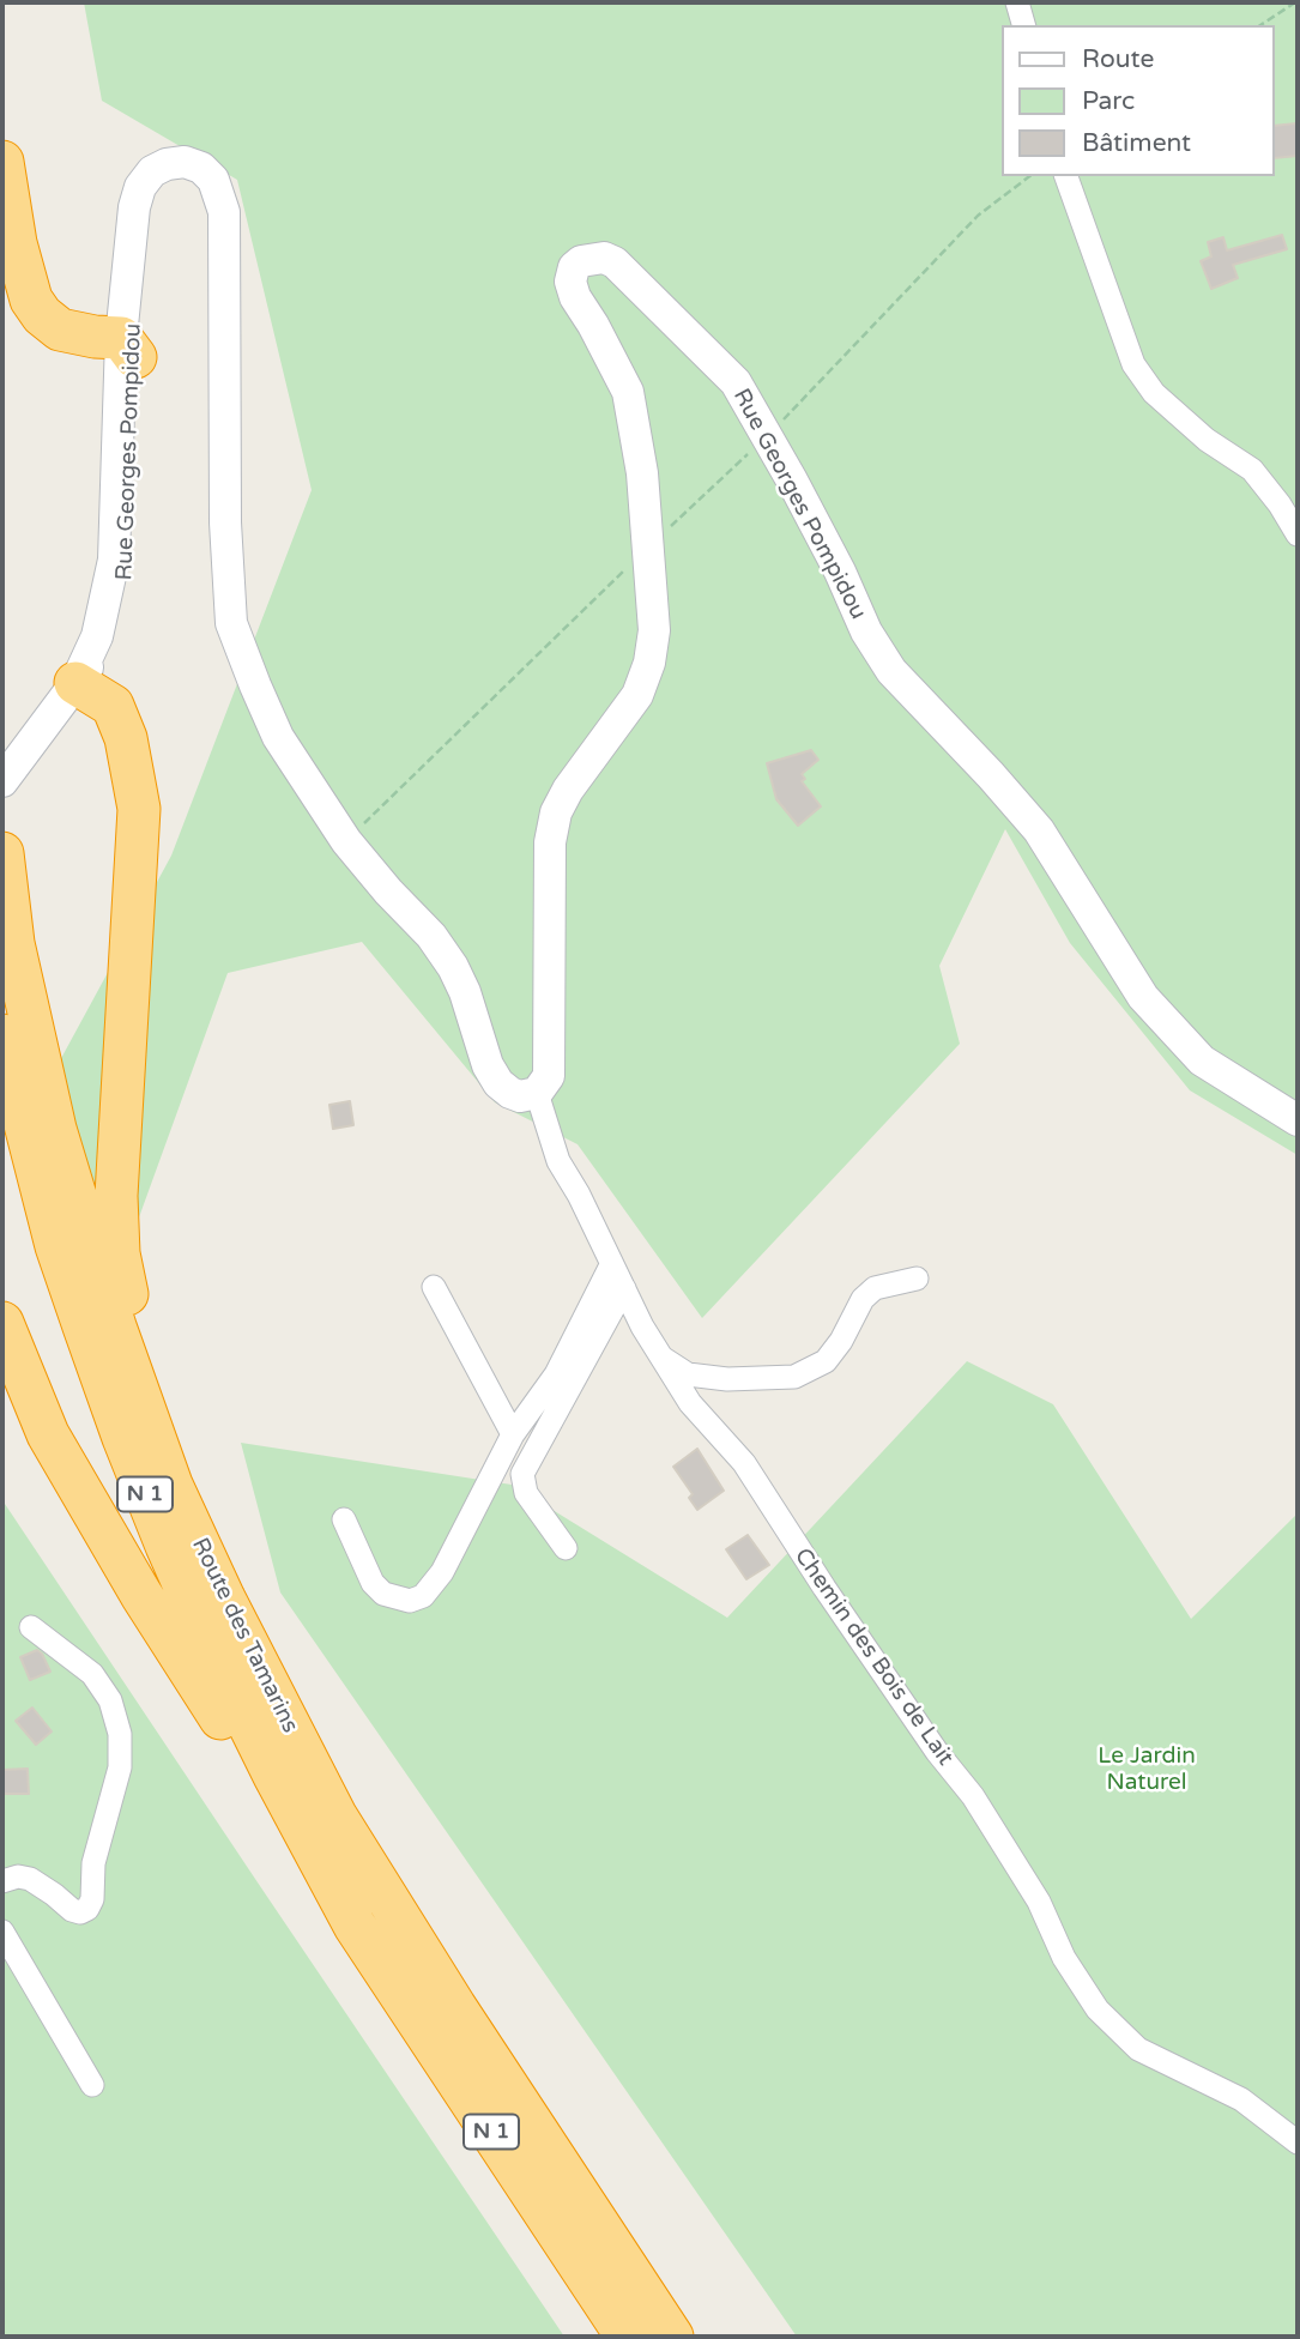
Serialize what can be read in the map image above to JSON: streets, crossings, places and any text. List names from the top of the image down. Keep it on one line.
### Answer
{"streets":{"highway":["N 1","Route des Tamarins"],"main road":["Rue Georges Pompidou"],"street":["Chemin des Bois de Lait"]},"crossings":[["Rue Georges Pompidou","Chemin des Bois de Lait"]],"parks":["Le Jardin Naturel"],"legend":["Route","Parc","Bâtiment"]}
